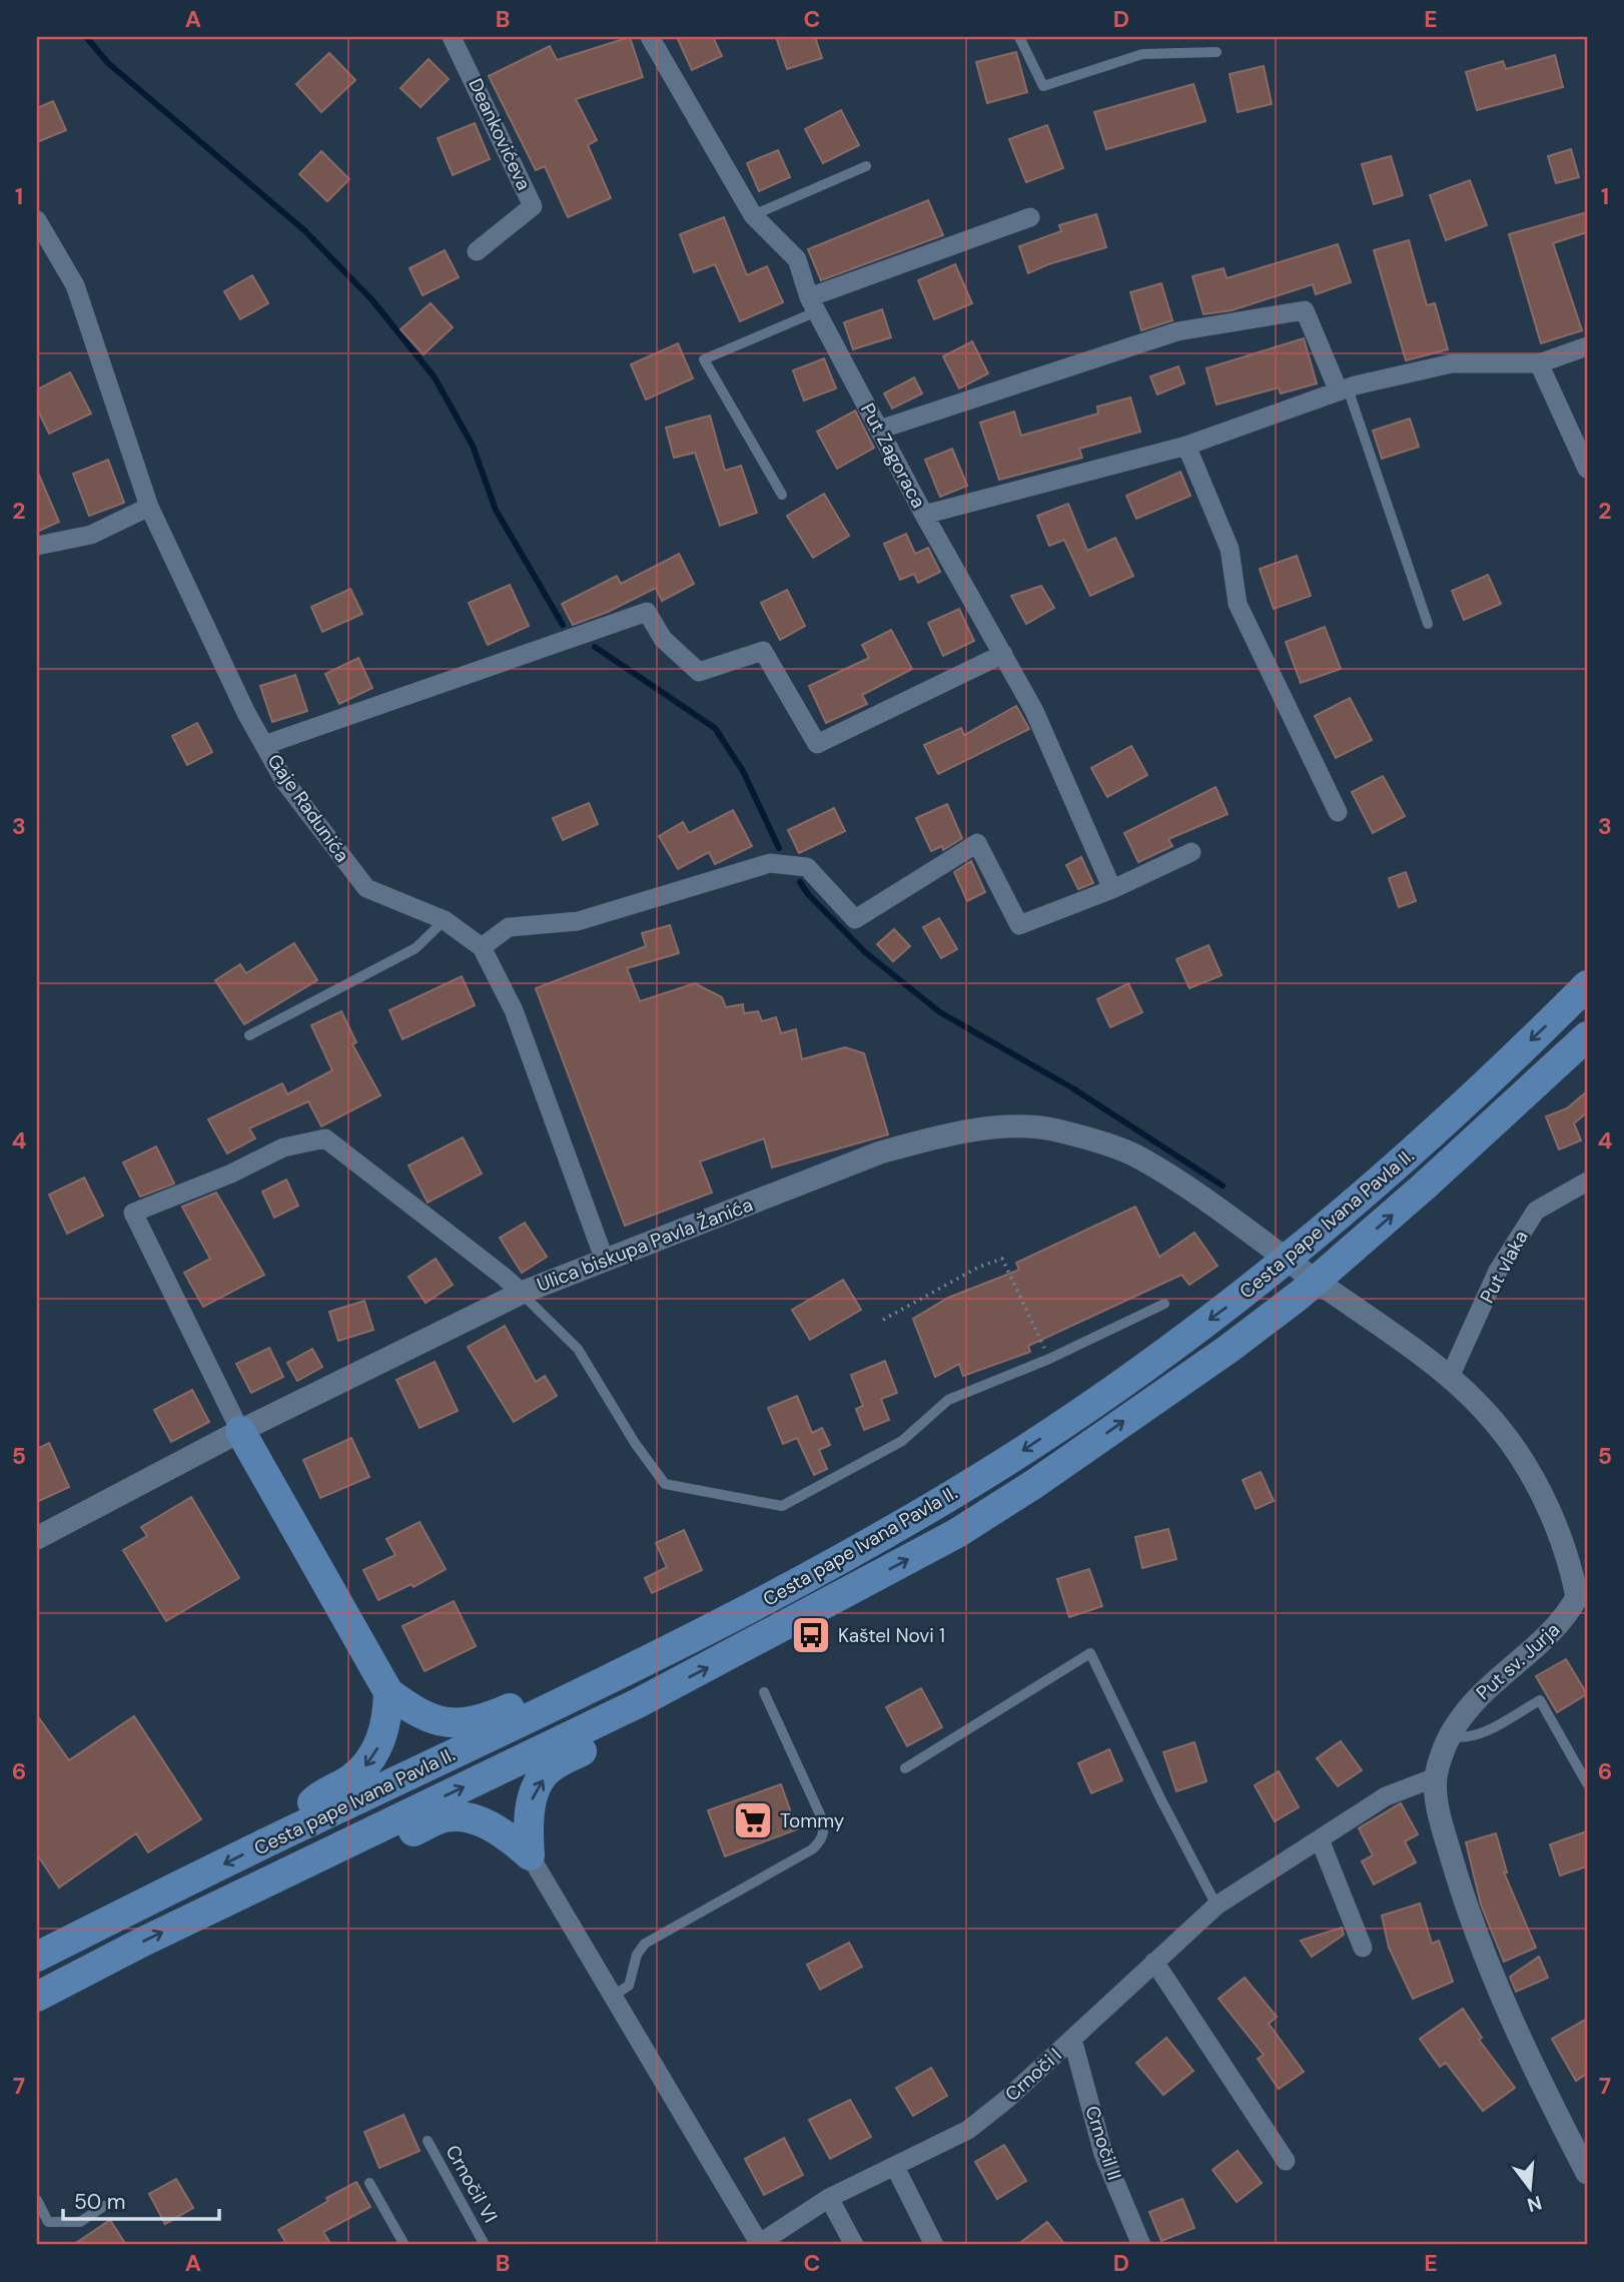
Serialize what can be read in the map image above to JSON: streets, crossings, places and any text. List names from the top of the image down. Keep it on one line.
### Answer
{"streets":{"main road":["Cesta pape Ivana Pavla II."],"street":["Deankovićeva","Put Zagoraca","Gaje Radunića","Ulica biskupa Pavla Žanića","Put vlaka","Put sv. Jurja","Crnoči l","Crnočil II"],"lane":["Crnočil VI"]},"crossings":[["Gaje Radunića","Ulica biskupa Pavla Žanića"],["Cesta pape Ivana Pavla II.","Ulica biskupa Pavla Žanića"],["Cesta pape Ivana Pavla II.","Put sv. Jurja"],["Ulica biskupa Pavla Žanića","Put sv. Jurja"],["Put vlaka","Put sv. Jurja"],["Put sv. Jurja","Crnoči l"],["Crnoči l","Crnočil II"]],"places":{"bus stop":["Kaštel Novi 1"],"supermarket":["Tommy"]},"scale_bar":"50 m","north":"bottom","grid":{"columns":["A","B","C","D","E"],"rows":["1","2","3","4","5","6","7"]}}
